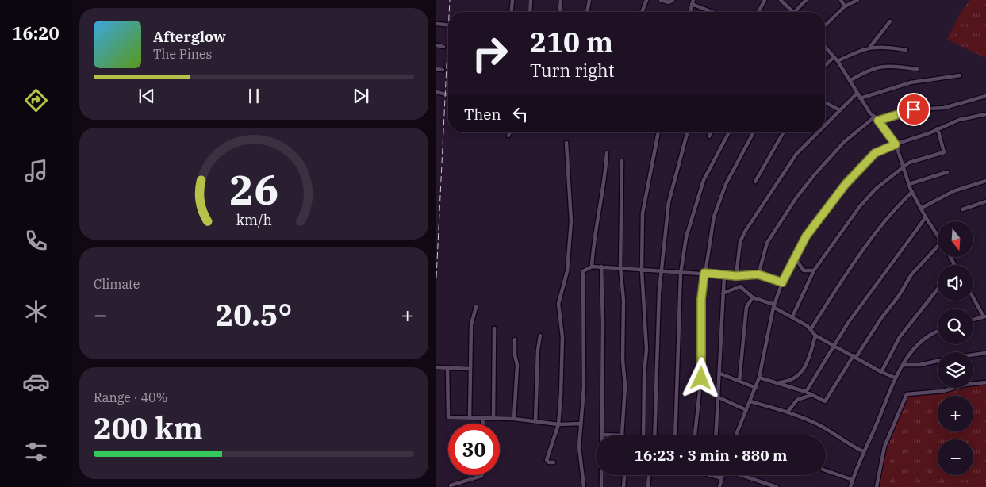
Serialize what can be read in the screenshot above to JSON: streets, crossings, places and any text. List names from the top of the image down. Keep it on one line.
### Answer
{"north":"bottom","page":{"tabs":"16:20","turn":["210 m","Turn right"],"song":["Afterglow","The Pines"],"then":"Then","map_buttons":["+","−"],"tile":["Climate",["Range · 40%","200 km"]],"heat":["−","20.5°","+"],"limit":"30","trip":"16:23 · 3 min · 880 m","gauge":["26","km/h"]}}
